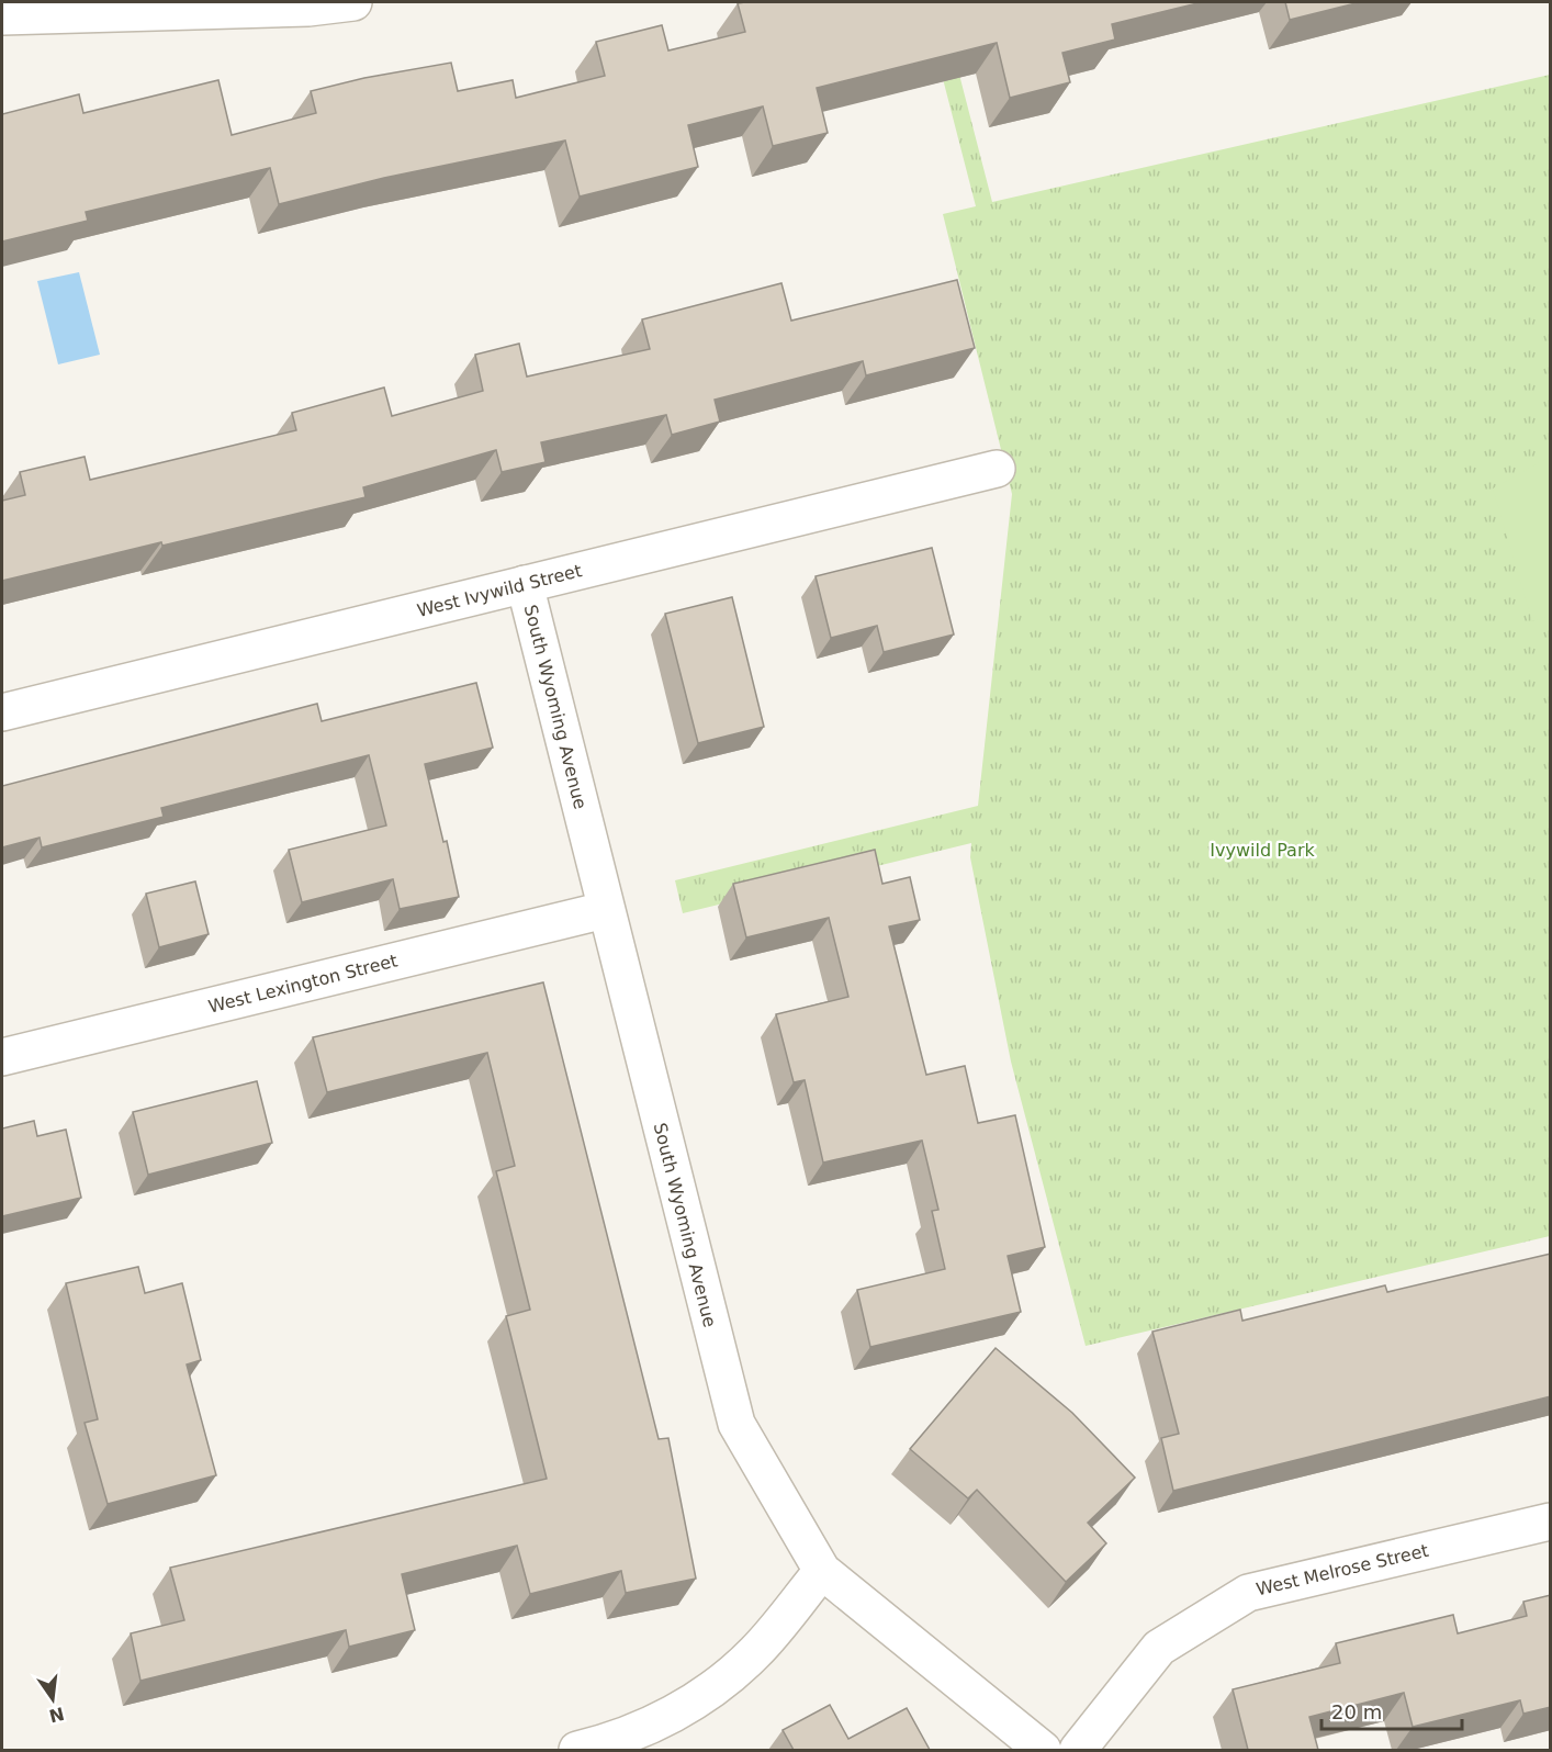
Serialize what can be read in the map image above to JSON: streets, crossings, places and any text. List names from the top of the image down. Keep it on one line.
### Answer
{"streets":{"street":["West Ivywild Street","South Wyoming Avenue","West Lexington Street","West Melrose Street"]},"crossings":[["West Ivywild Street","South Wyoming Avenue"],["South Wyoming Avenue","West Lexington Street"]],"parks":["Ivywild Park"],"scale_bar":"20 m","north":"bottom"}
